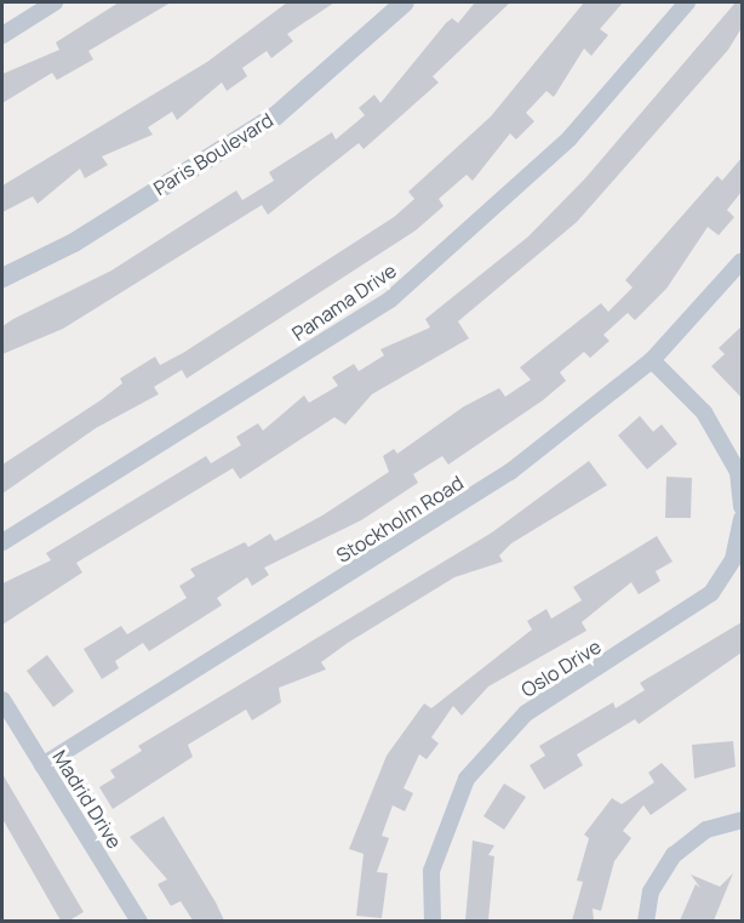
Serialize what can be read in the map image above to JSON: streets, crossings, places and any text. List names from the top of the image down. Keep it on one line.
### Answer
{"streets":{"street":["Paris Boulevard","Panama Drive","Stockholm Road","Oslo Drive","Madrid Drive"]},"crossings":[["Stockholm Road","Madrid Drive"]]}
